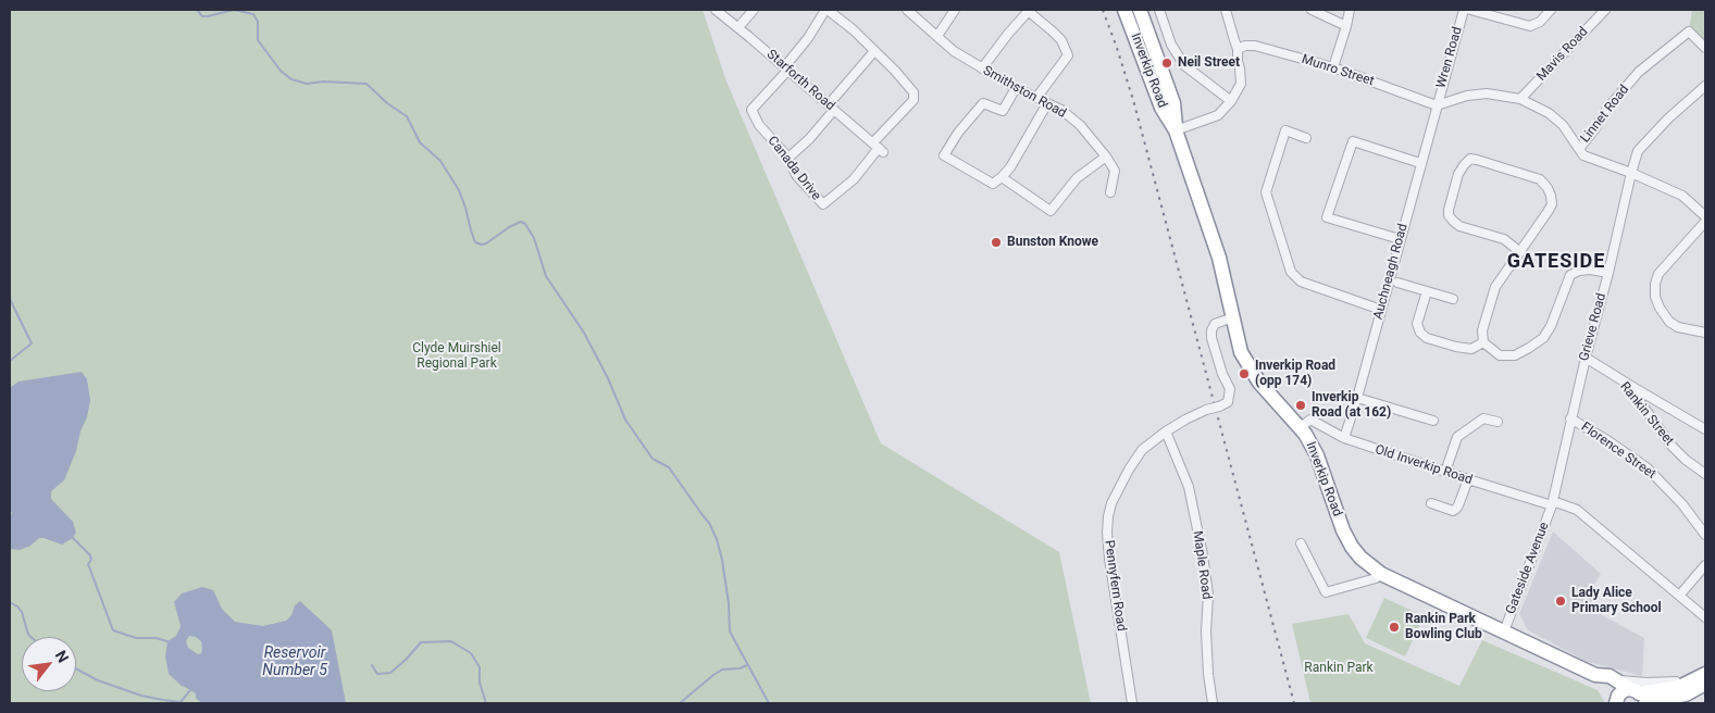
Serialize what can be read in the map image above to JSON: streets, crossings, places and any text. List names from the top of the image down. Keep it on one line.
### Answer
{"streets":{"highway":["Inverkip Road"],"street":["Mavis Road","Wren Road","Munro Street","Starforth Road","Smithston Road","Linnet Road","Canada Drive","Auchneagh Road","Grieve Road","Rankin Street","Florence Street","Old Inverkip Road","Maple Road","Gateside Avenue","Pennyfern Road"]},"crossings":[["Wren Road","Munro Street"],["Wren Road","Auchneagh Road"],["Inverkip Road","Old Inverkip Road"],["Inverkip Road","Gateside Avenue"],["Inverkip Road","Pennyfern Road"],["Munro Street","Auchneagh Road"],["Starforth Road","Canada Drive"],["Auchneagh Road","Old Inverkip Road"],["Grieve Road","Rankin Street"],["Grieve Road","Florence Street"],["Grieve Road","Old Inverkip Road"],["Grieve Road","Gateside Avenue"],["Old Inverkip Road","Gateside Avenue"],["Maple Road","Pennyfern Road"]],"districts":["GATESIDE"],"water":["Reservoir Number 5"],"parks":["Clyde Muirshiel Regional Park","Rankin Park"],"places":["Neil Street","Bunston Knowe","Inverkip Road (opp 174)","Inverkip Road (at 162)","Lady Alice Primary School","Rankin Park Bowling Club"],"north":"top right"}
